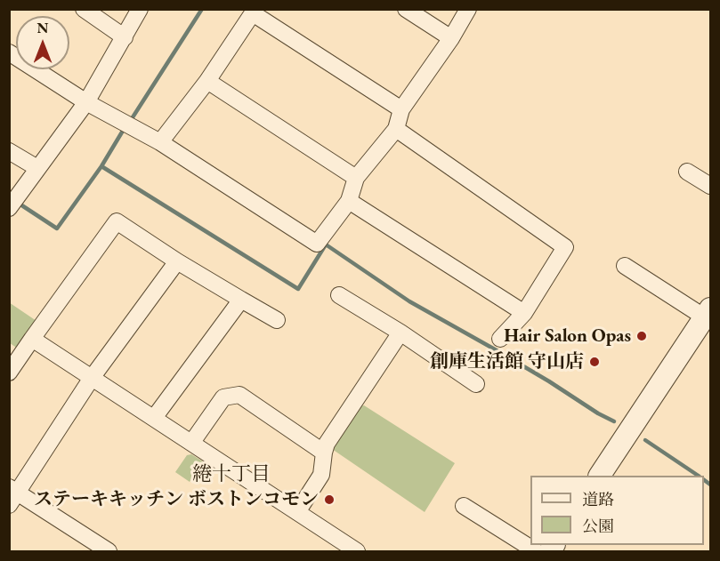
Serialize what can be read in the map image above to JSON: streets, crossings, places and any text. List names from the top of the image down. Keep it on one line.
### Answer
{"districts":["綣十丁目"],"places":["Hair Salon Opas","創庫生活館 守山店","ステーキキッチン ボストンコモン"],"legend":["道路","公園"],"north":"top"}
